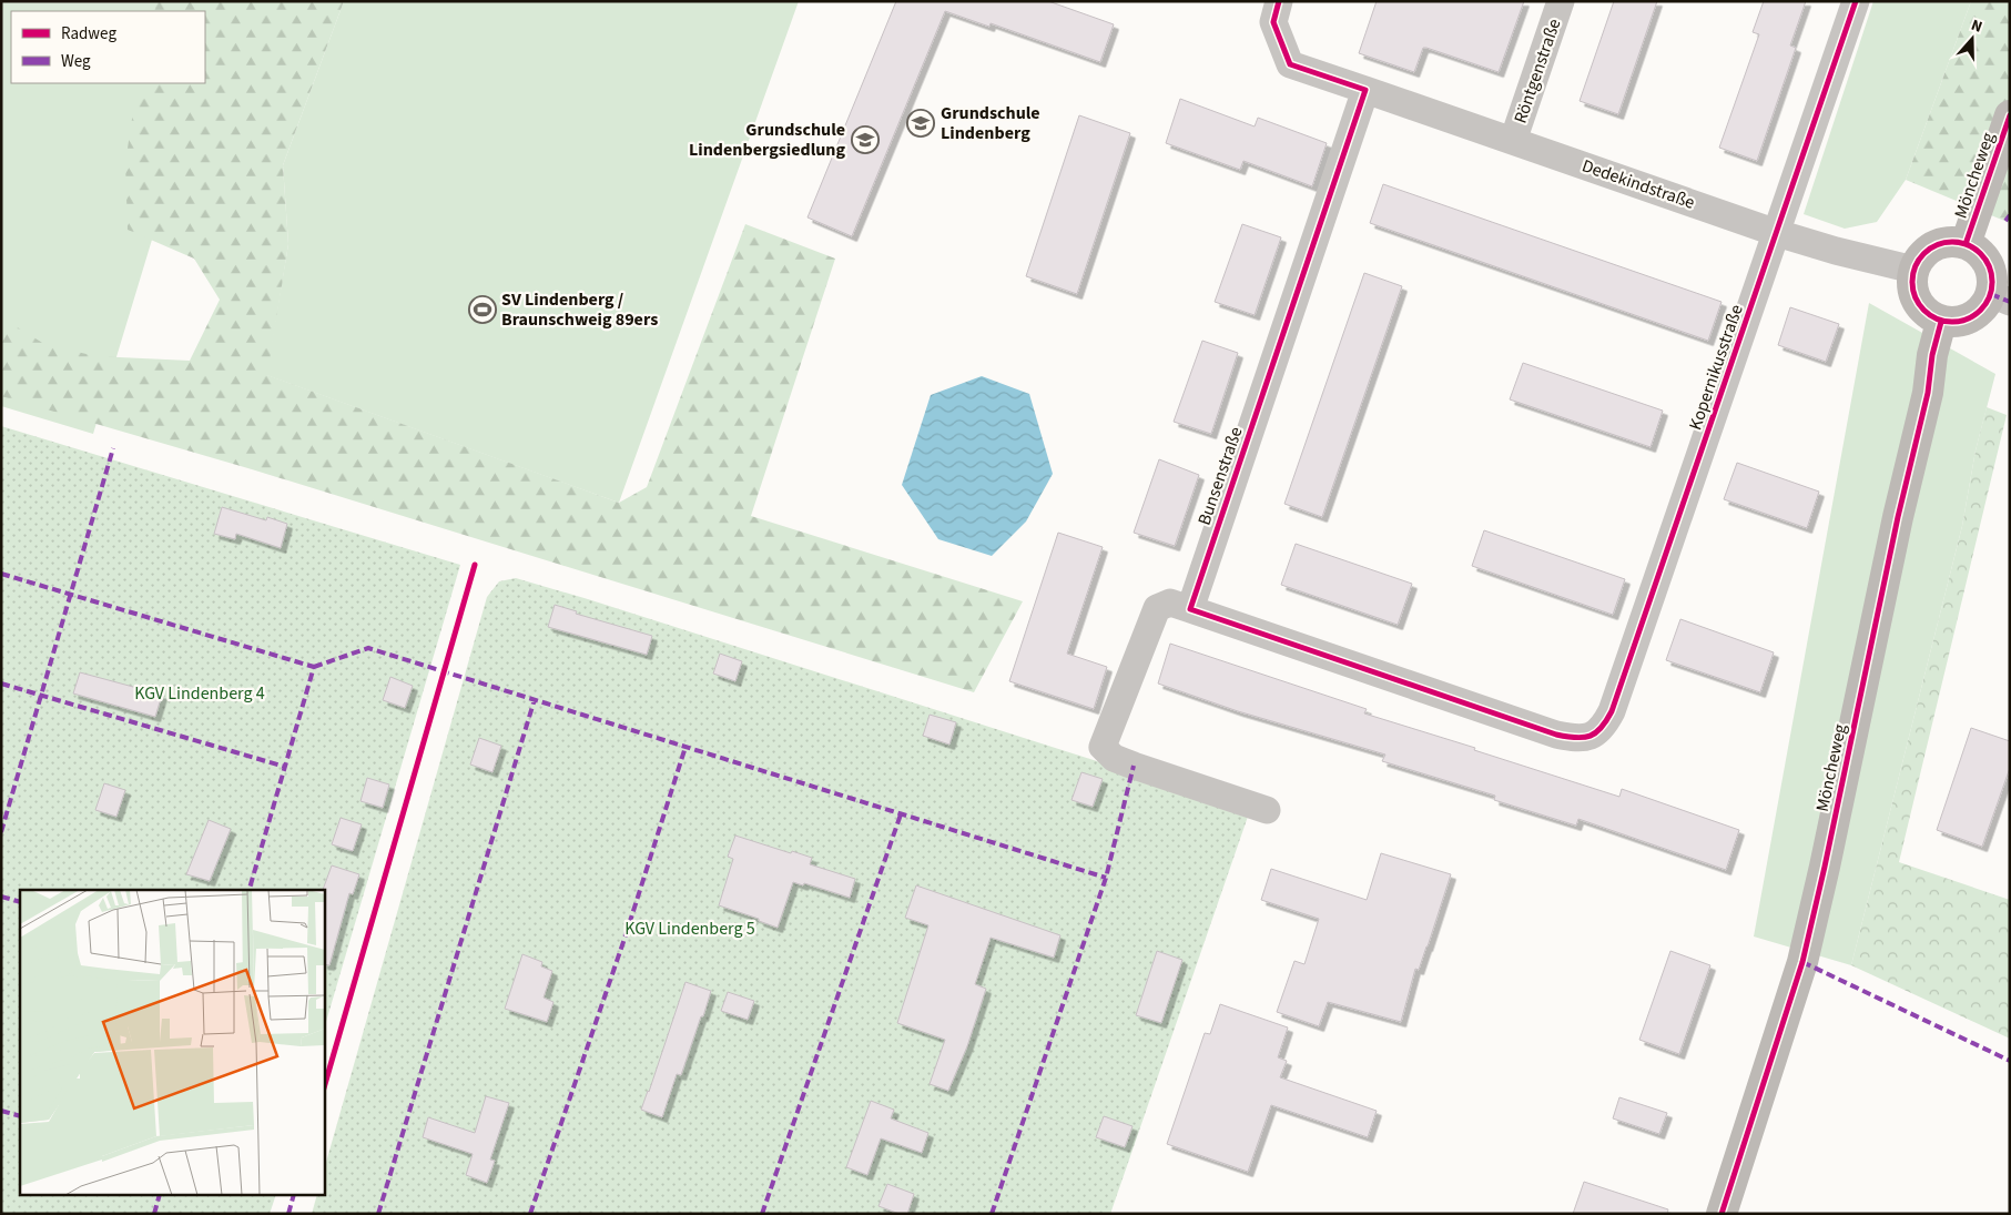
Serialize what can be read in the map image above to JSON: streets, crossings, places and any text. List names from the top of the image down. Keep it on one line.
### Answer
{"streets":{"main road":["Möncheweg"],"street":["Röntgenstraße","Dedekindstraße","Kopernikusstraße","Bunsenstraße"]},"crossings":[["Röntgenstraße","Dedekindstraße"],["Möncheweg","Dedekindstraße"],["Dedekindstraße","Kopernikusstraße"],["Dedekindstraße","Bunsenstraße"],["Kopernikusstraße","Bunsenstraße"]],"parks":["KGV Lindenberg 4","KGV Lindenberg 5"],"places":{"school or university":["Grundschule Lindenberg","Grundschule Lindenbergsiedlung"],"sports":["SV Lindenberg / Braunschweig 89ers"]},"legend":["Radweg","Weg"],"north":"top"}
